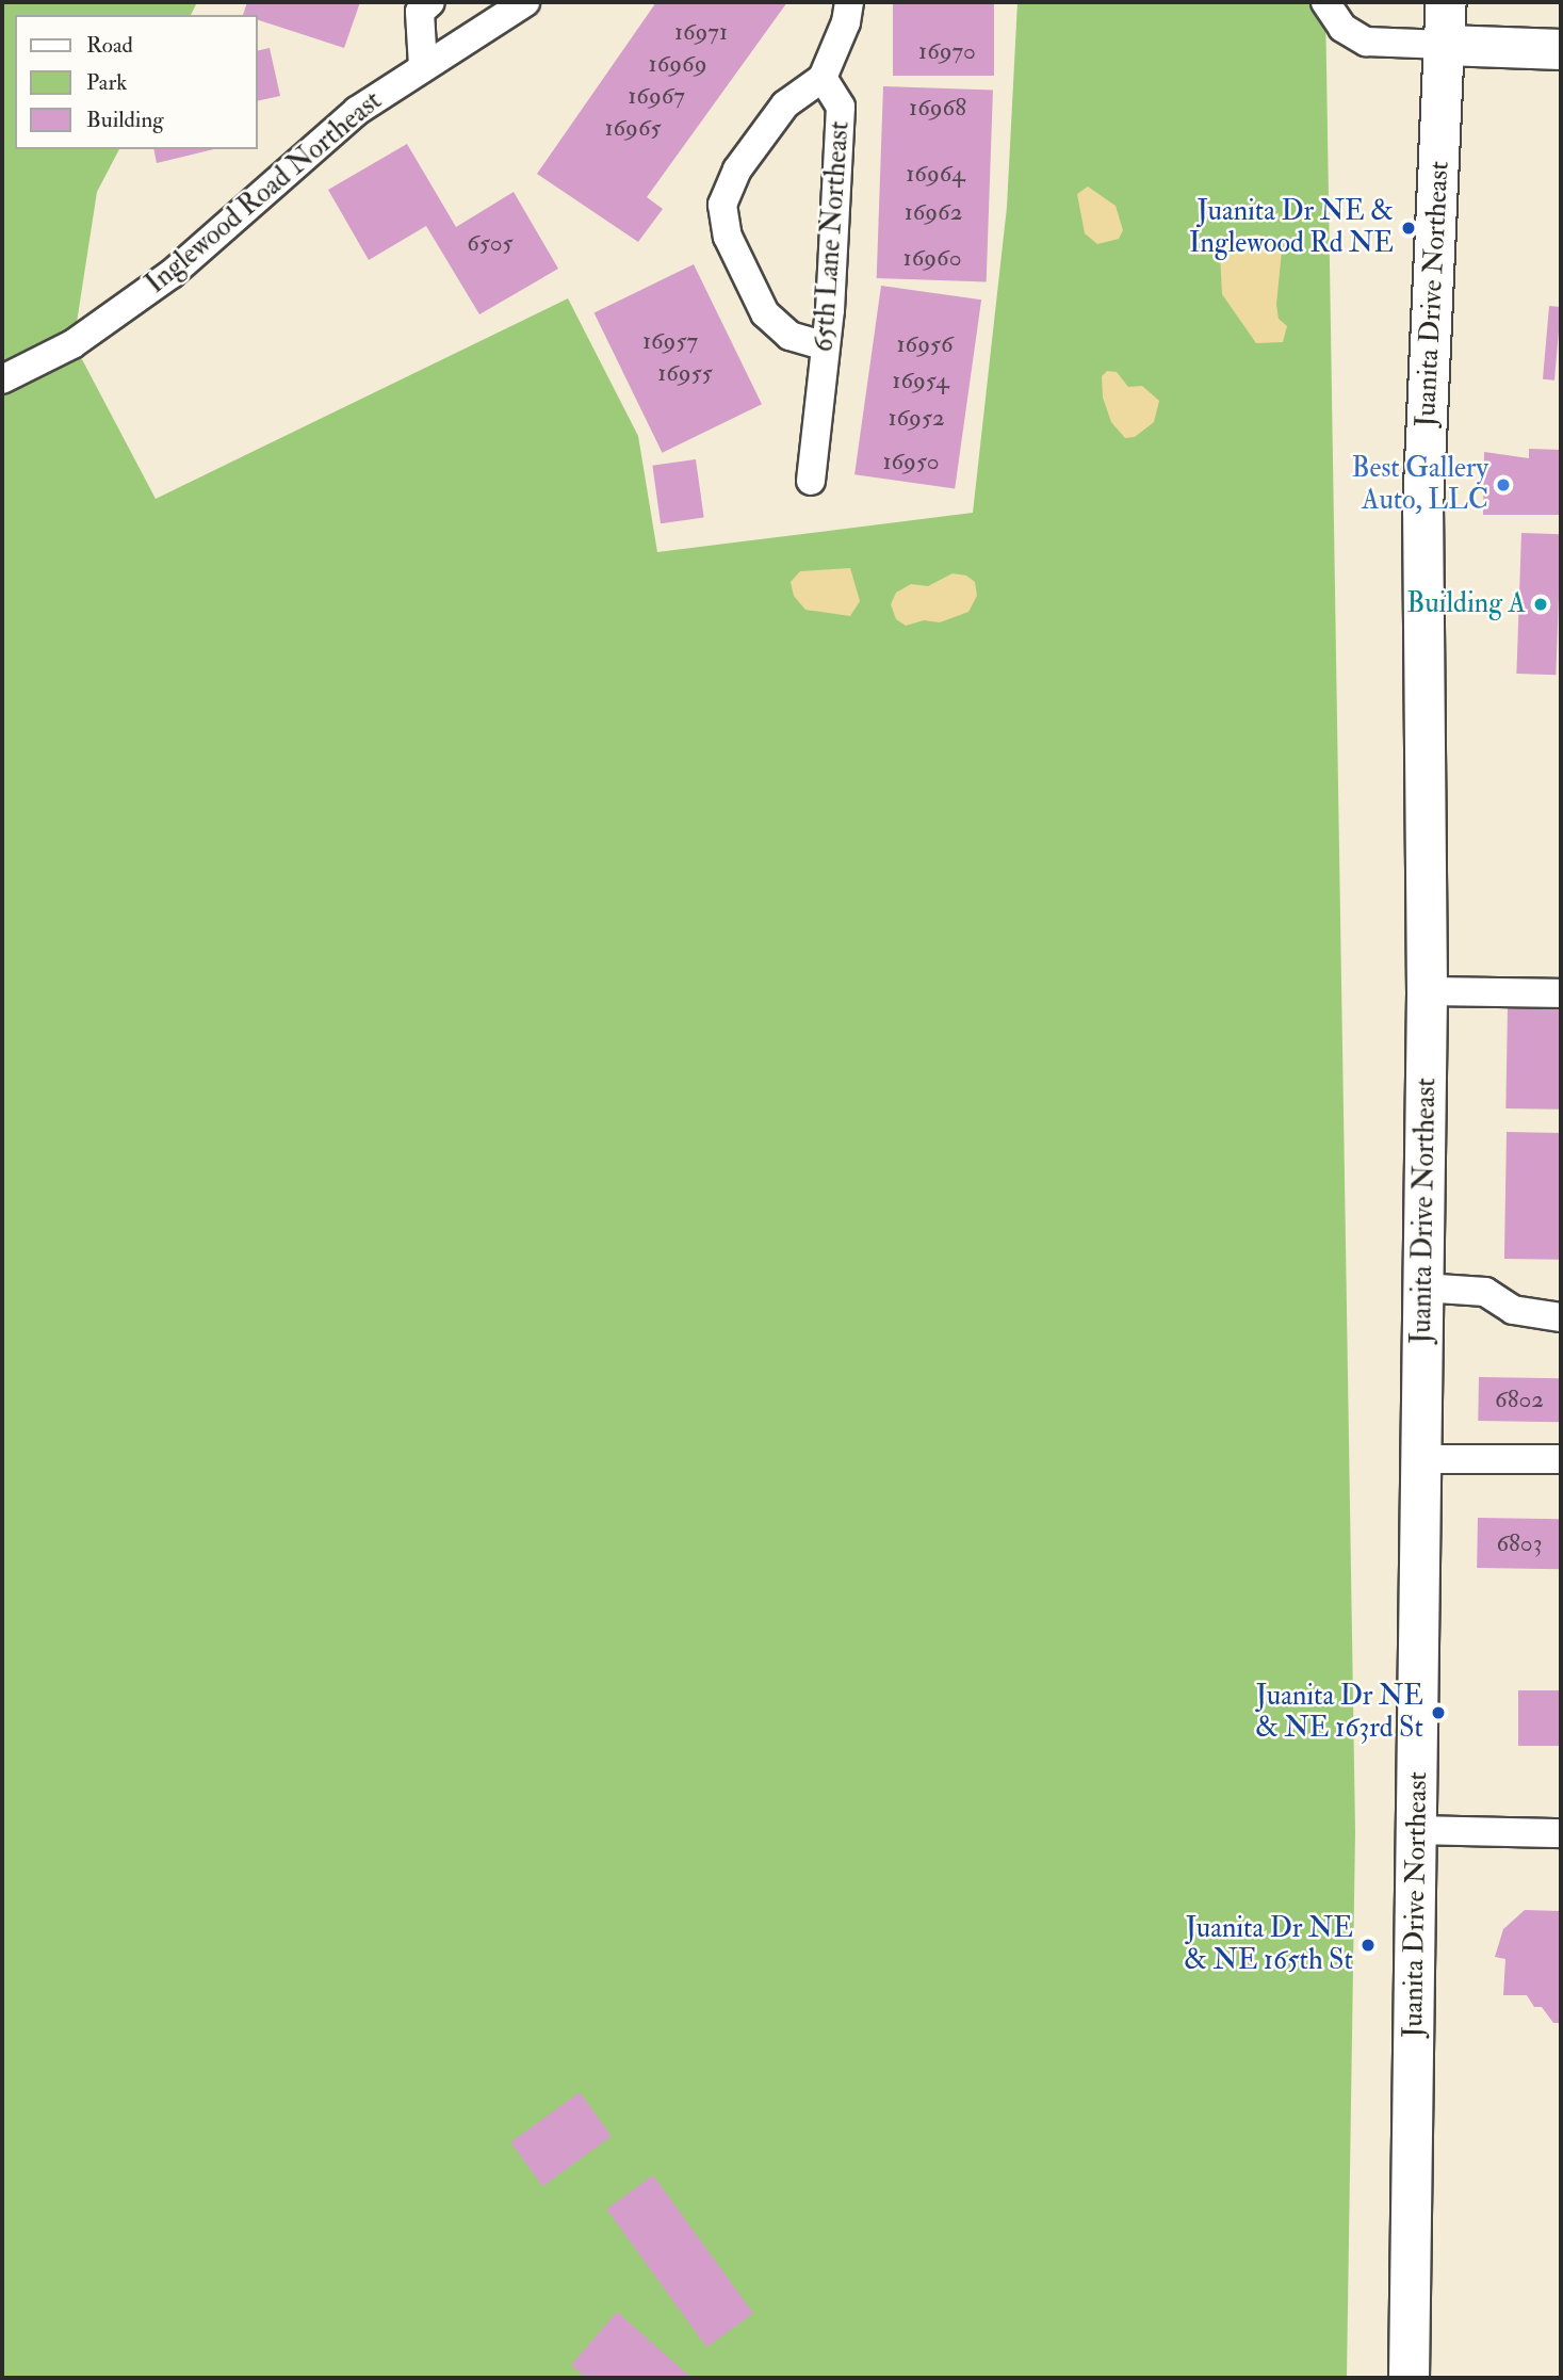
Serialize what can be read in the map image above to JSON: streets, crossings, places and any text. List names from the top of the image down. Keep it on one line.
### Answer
{"streets":{"main road":["Juanita Drive Northeast"],"street":["Inglewood Road Northeast","65th Lane Northeast"]},"places":["Juanita Dr NE & Inglewood Rd NE","Best Gallery Auto, LLC","Building A","Juanita Dr NE & NE 163rd St","Juanita Dr NE & NE 165th St"],"house_numbers":["16971","16970","16969","16967","16968","16965","16964","16962","6505","16960","16957","16956","16955","16954","16952","16950","6802","6803"],"legend":["Road","Park","Building"]}
